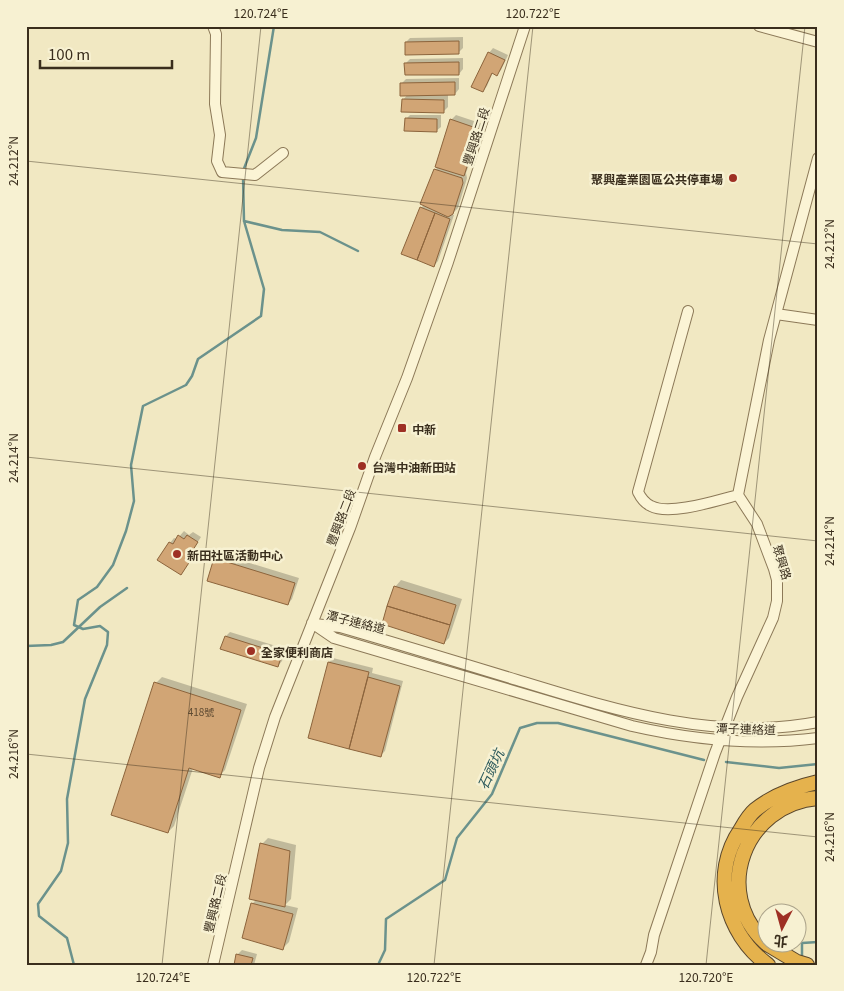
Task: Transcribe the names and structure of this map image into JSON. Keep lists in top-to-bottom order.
{
  "streets": {
    "street": ["豐興路二段", "聚興路", "潭子連絡道"]
  },
  "crossings": [
    ["豐興路二段", "潭子連絡道"],
    ["聚興路", "潭子連絡道"]
  ],
  "water": ["石頭坑"],
  "places": {
    "other": [
      "聚興產業園區公共停車場",
      "台灣中油新田站",
      "新田社區活動中心",
      "全家便利商店"
    ],
    "transit": ["中新"]
  },
  "house_numbers": ["418號"],
  "scale_bar": "100 m",
  "north": "bottom",
  "coordinates": [
    "120.724°E",
    "120.722°E",
    "24.212°N",
    "24.214°N",
    "24.216°N",
    "120.720°E"
  ]
}
